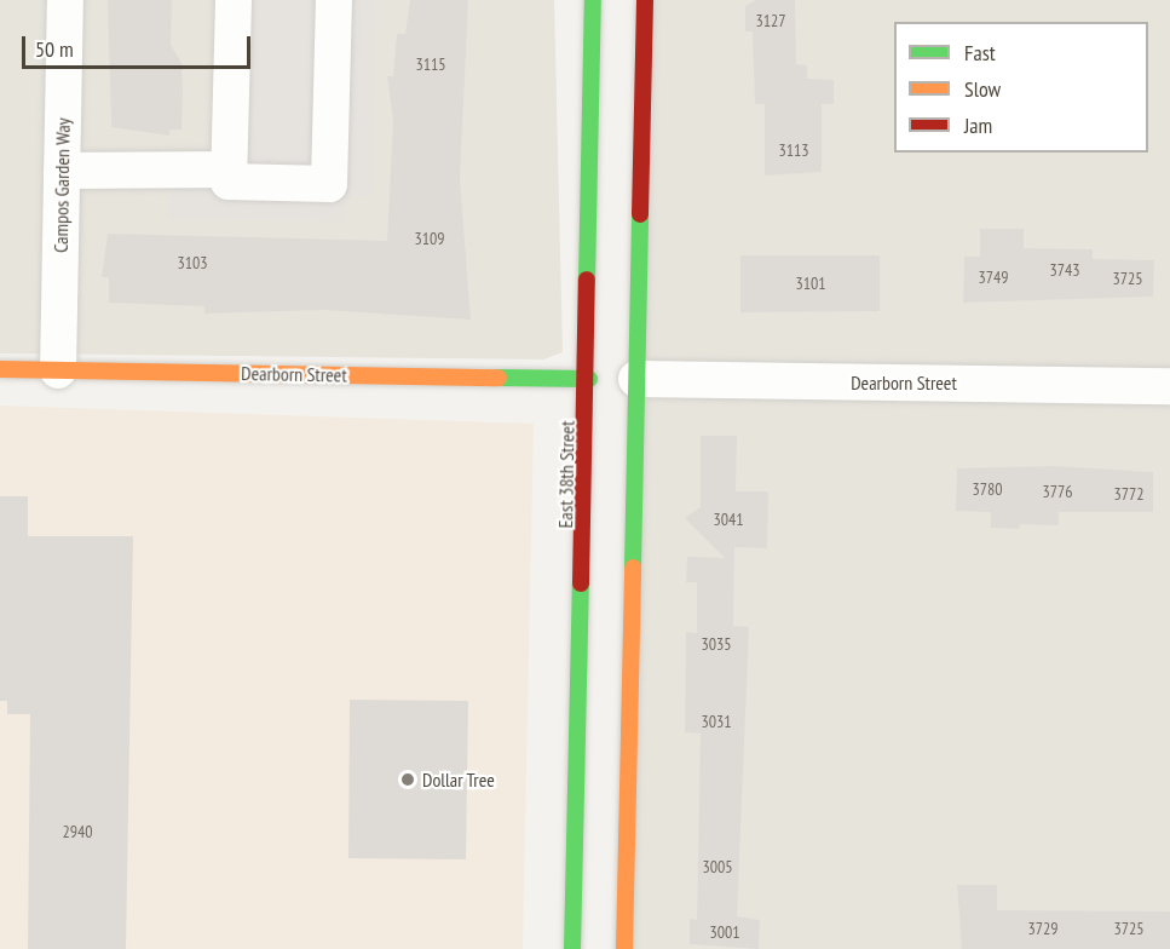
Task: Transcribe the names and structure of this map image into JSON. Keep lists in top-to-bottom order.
{
  "streets": {
    "main road": ["Dearborn Street", "East 38th Street"],
    "street": ["Campos Garden Way"]
  },
  "crossings": [
    ["Campos Garden Way", "Dearborn Street"],
    ["Dearborn Street", "East 38th Street"]
  ],
  "places": ["Dollar Tree"],
  "house_numbers": [
    "3127",
    "3115",
    "3113",
    "3109",
    "3103",
    "3743",
    "3749",
    "3725",
    "3101",
    "3780",
    "3776",
    "3772",
    "3041",
    "3035",
    "3031",
    "2940",
    "3005",
    "3729",
    "3725",
    "3001"
  ],
  "legend": ["Fast", "Slow", "Jam"],
  "scale_bar": "50 m"
}
